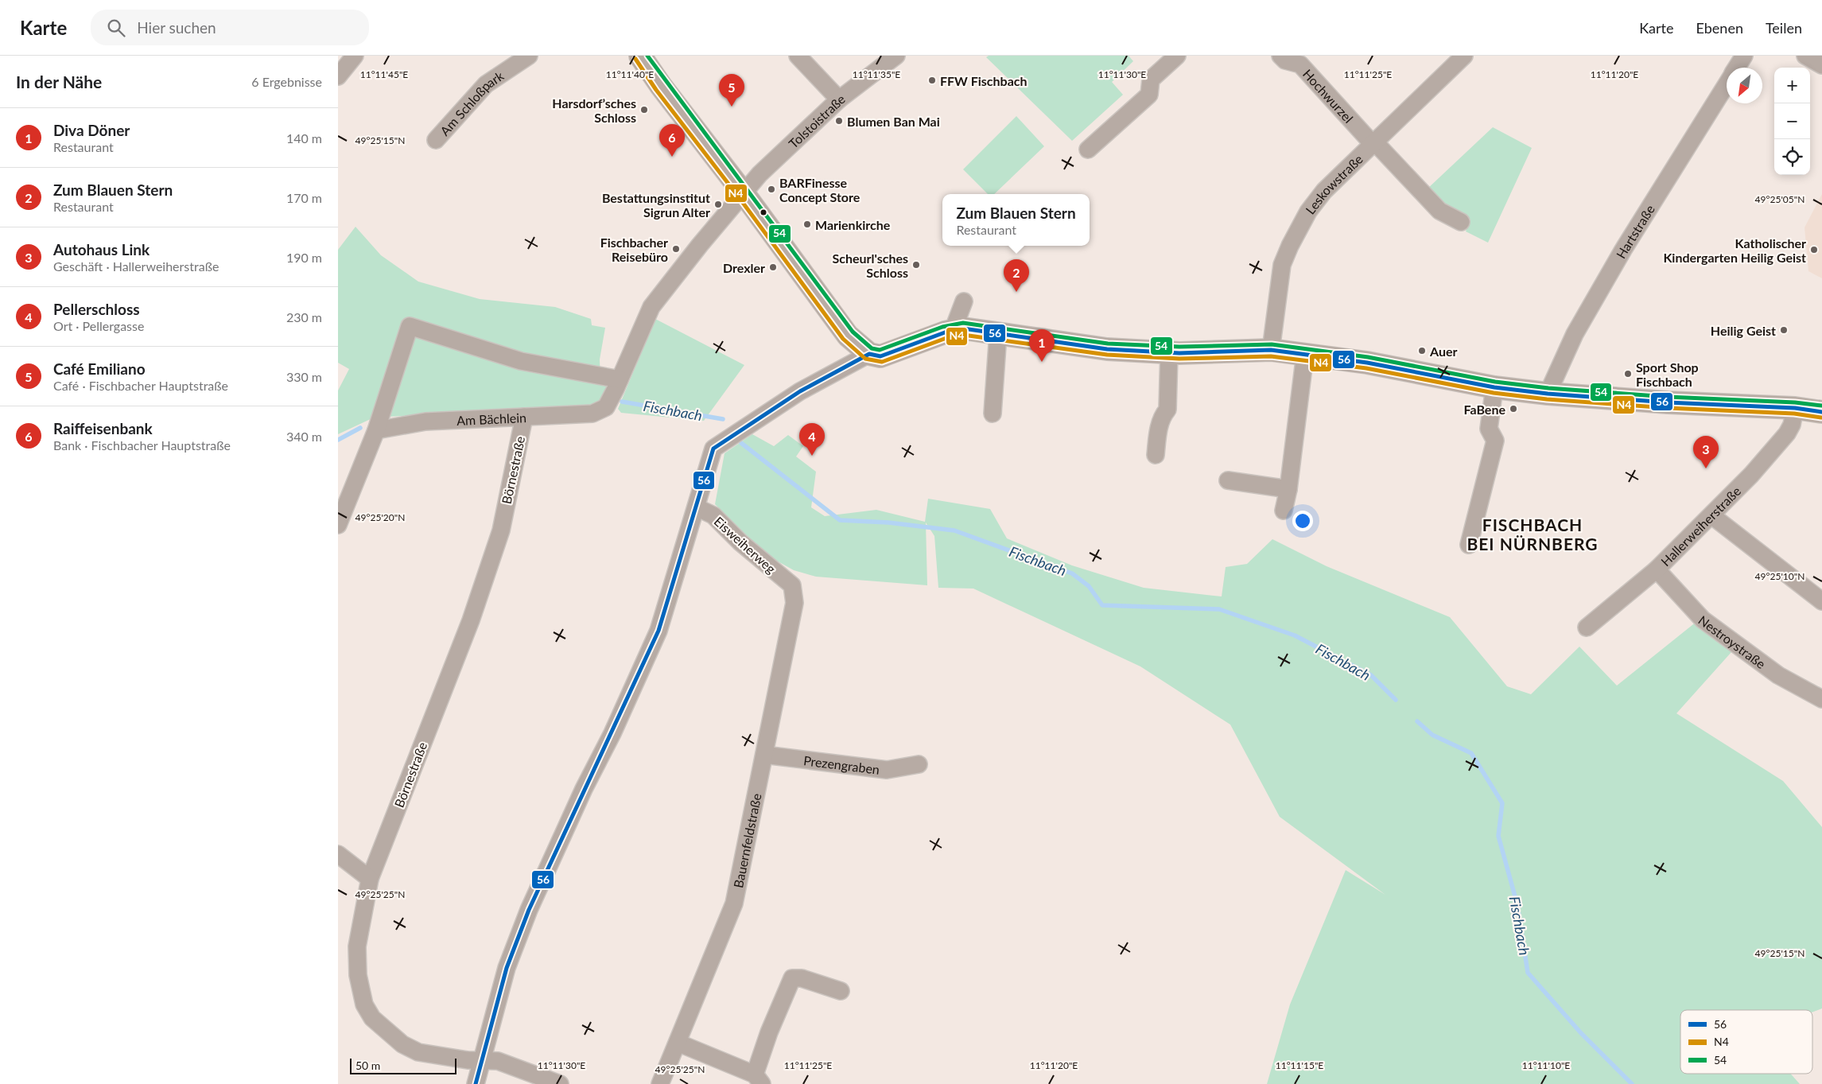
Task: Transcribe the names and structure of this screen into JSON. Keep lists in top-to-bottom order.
{
  "streets": {
    "street": [
      "Hochwurzel",
      "Am Schloßpark",
      "Tolstoistraße",
      "Leskowstraße",
      "Hartstraße",
      "Am Bächlein",
      "Börnestraße",
      "Hallerweiherstraße",
      "Eisweiherweg",
      "Nestroystraße",
      "Prezengraben",
      "Bauernfeldstraße"
    ]
  },
  "crossings": [
    ["Hochwurzel", "Leskowstraße"],
    ["Tolstoistraße", "Am Bächlein"],
    ["Am Bächlein", "Börnestraße"],
    ["Hallerweiherstraße", "Nestroystraße"],
    ["Eisweiherweg", "Bauernfeldstraße"],
    ["Prezengraben", "Bauernfeldstraße"]
  ],
  "districts": ["FISCHBACH BEI NÜRNBERG"],
  "water": ["Fischbach"],
  "places": [
    "FFW Fischbach",
    "Harsdorf’sches Schloss",
    "Blumen Ban Mai",
    "BARFinesse Concept Store",
    "Bestattungsinstitut Sigrun Alter",
    "Marienkirche",
    "Fischbacher Reisebüro",
    "Katholischer Kindergarten Heilig Geist",
    "Scheurl'sches Schloss",
    "Drexler",
    "Heilig Geist",
    "Auer",
    "Sport Shop Fischbach",
    "FaBene"
  ],
  "lines": ["transit line 54", "transit line N4", "transit line 56"],
  "legend": ["56", "N4", "54"],
  "scale_bar": "50 m",
  "north": "bottom left",
  "page": {
    "header": "Karte",
    "search": "Hier suchen",
    "nav": ["Karte", "Ebenen", "Teilen"],
    "heading": ["In der Nähe", "6 Ergebnisse"],
    "map_buttons": ["+", "−"],
    "pins": [
      "5",
      "6",
      "2",
      "1",
      "4",
      "3"
    ],
    "list": [
      {
        "mark": "1",
        "name": "Diva Döner",
        "note": "Restaurant",
        "value": "140 m"
      },
      {
        "mark": "2",
        "name": "Zum Blauen Stern",
        "note": "Restaurant",
        "value": "170 m"
      },
      {
        "mark": "3",
        "name": "Autohaus Link",
        "note": "Geschäft · Hallerweiherstraße",
        "value": "190 m"
      },
      {
        "mark": "4",
        "name": "Pellerschloss",
        "note": "Ort · Pellergasse",
        "value": "230 m"
      },
      {
        "mark": "5",
        "name": "Café Emiliano",
        "note": "Café · Fischbacher Hauptstraße",
        "value": "330 m"
      },
      {
        "mark": "6",
        "name": "Raiffeisenbank",
        "note": "Bank · Fischbacher Hauptstraße",
        "value": "340 m"
      }
    ],
    "popup": ["Zum Blauen Stern", "Restaurant"],
    "scale": "50 m"
  },
  "coordinates": [
    "11°11'45\"E",
    "11°11'40\"E",
    "11°11'35\"E",
    "11°11'30\"E",
    "11°11'25\"E",
    "11°11'20\"E",
    "49°25'15\"N",
    "49°25'05\"N",
    "49°25'20\"N",
    "49°25'10\"N",
    "49°25'25\"N",
    "11°11'15\"E",
    "11°11'10\"E"
  ]
}
